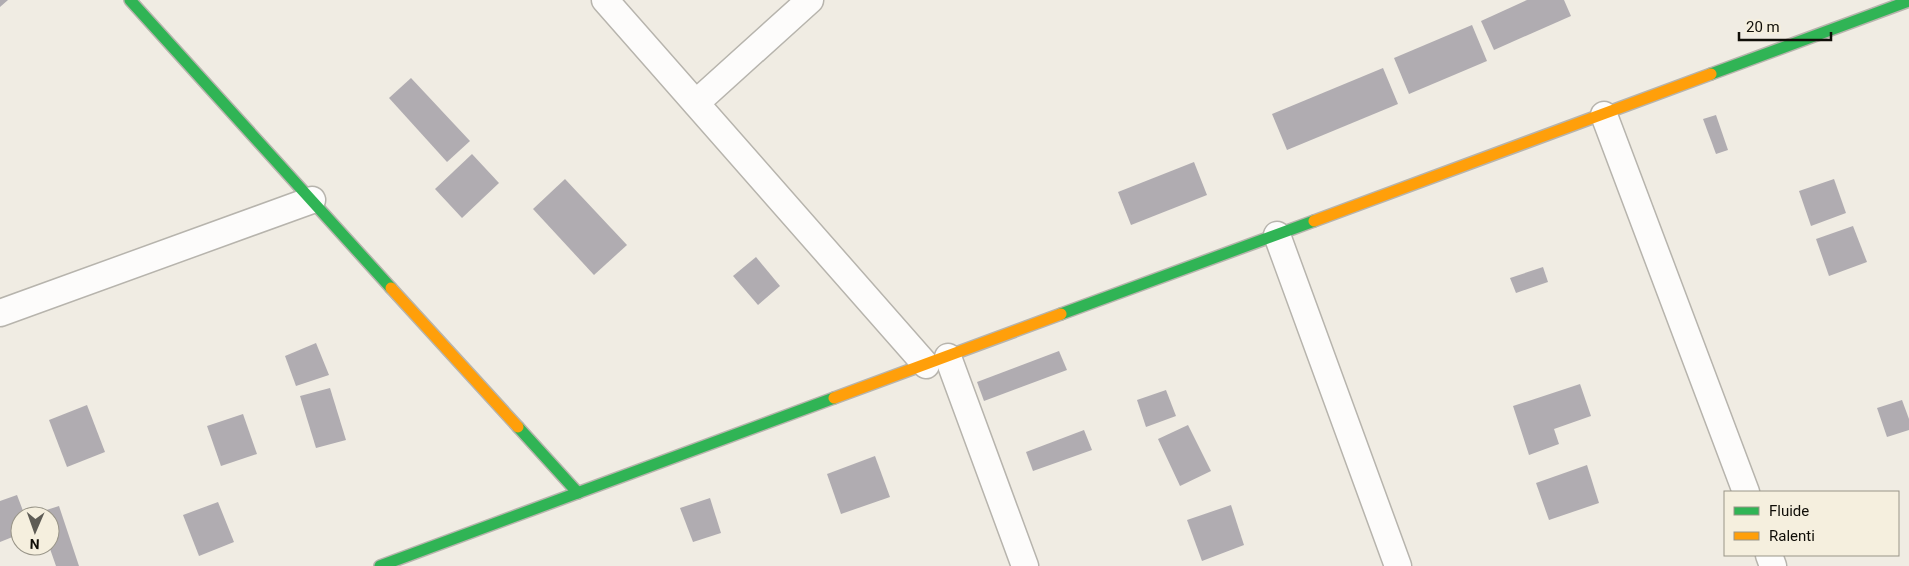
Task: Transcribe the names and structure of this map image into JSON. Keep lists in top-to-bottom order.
{
  "legend": ["Fluide", "Ralenti"],
  "scale_bar": "20 m",
  "north": "bottom"
}
